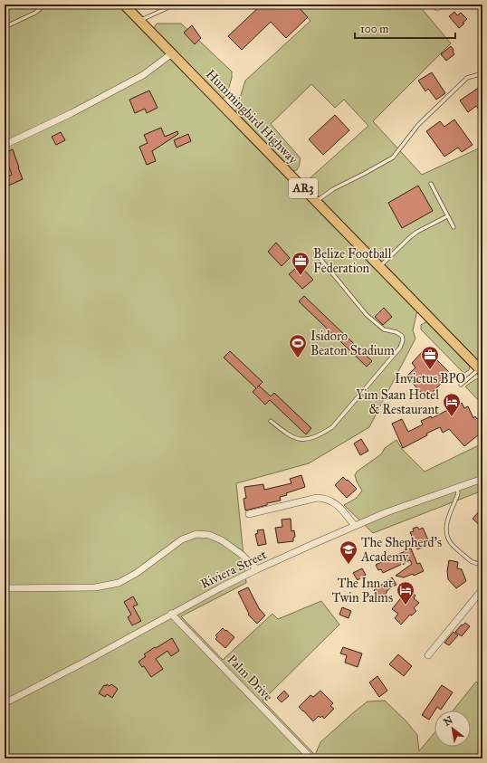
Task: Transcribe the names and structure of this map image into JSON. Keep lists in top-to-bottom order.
{
  "streets": {
    "main road": ["Hummingbird Highway", "AR3"],
    "street": ["Riviera Street", "Palm Drive"]
  },
  "crossings": [
    ["Riviera Street", "Palm Drive"]
  ],
  "places": {
    "office": ["Belize Football Federation", "Invictus BPO"],
    "sports": ["Isidoro Beaton Stadium"],
    "hotel": ["Yim Saan Hotel & Restaurant", "The Inn at Twin Palms"],
    "school or university": ["The Shepherd’s Academy"]
  },
  "scale_bar": "100 m",
  "north": "top left"
}
